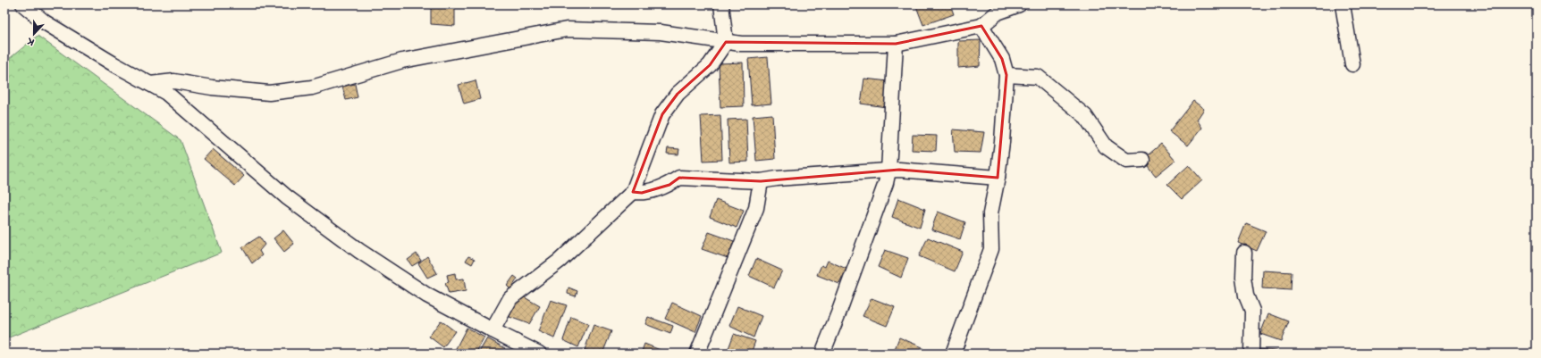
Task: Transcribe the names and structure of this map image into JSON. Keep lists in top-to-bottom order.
{
  "north": "bottom"
}
